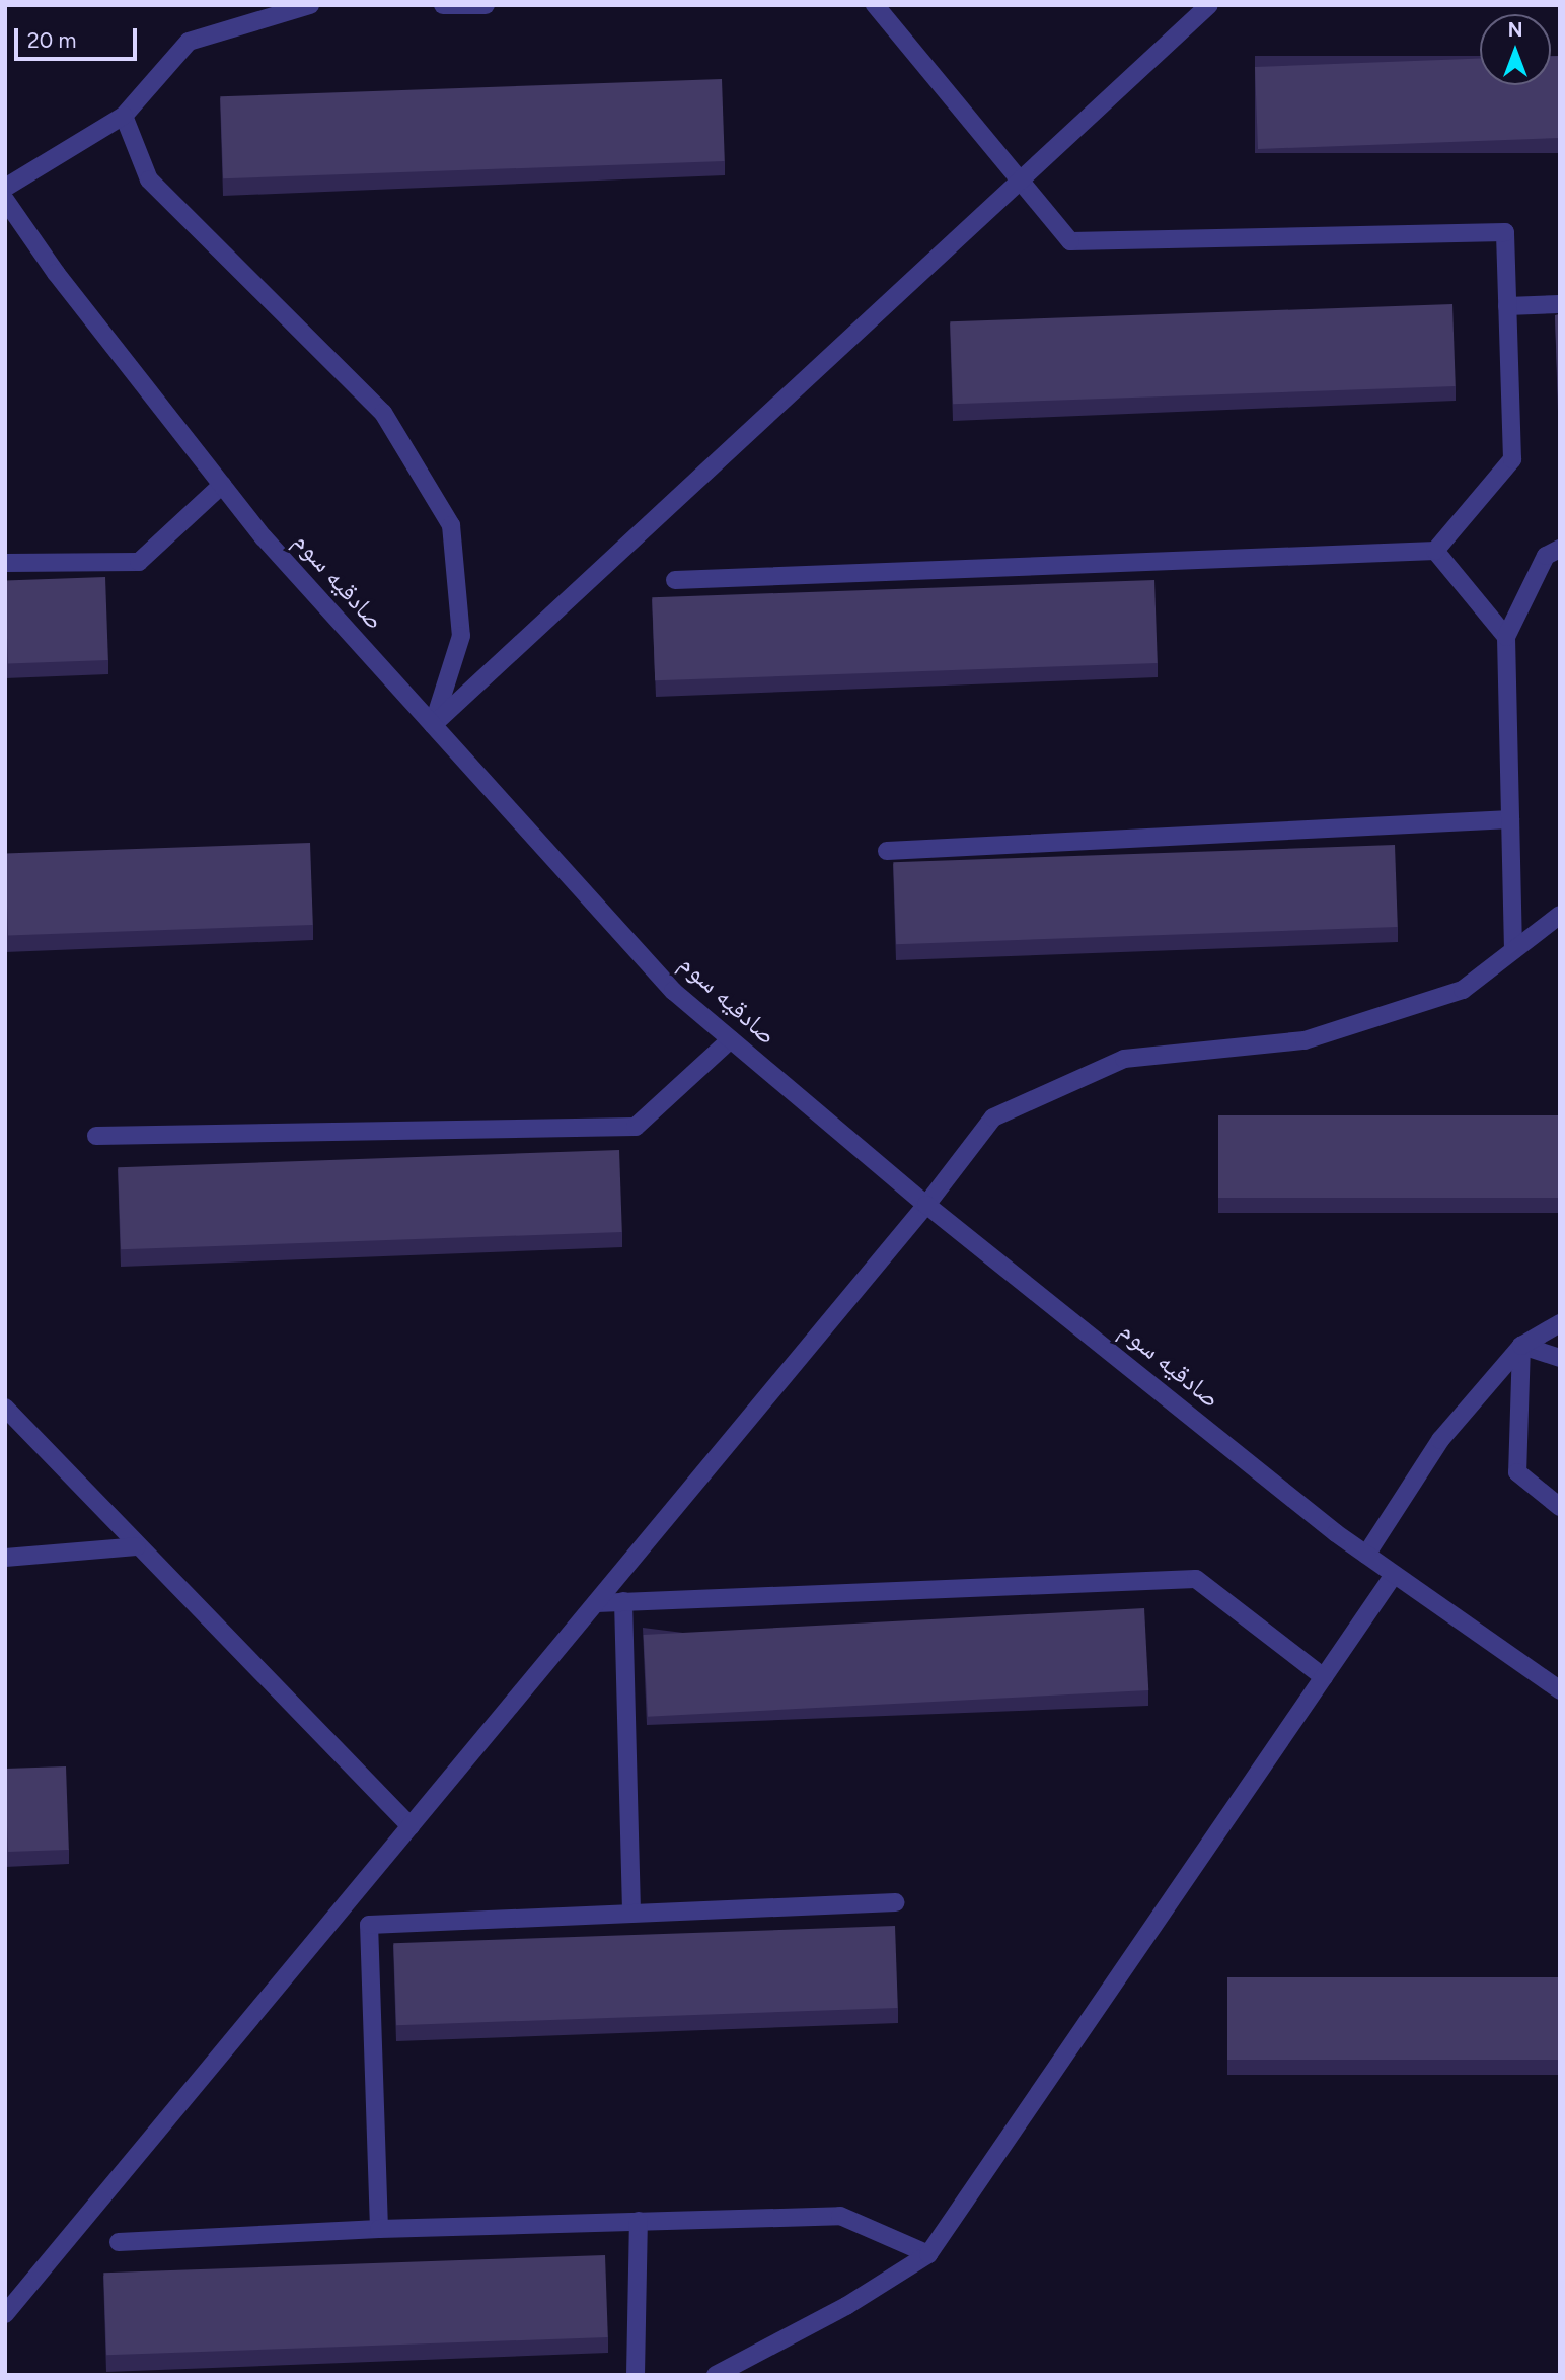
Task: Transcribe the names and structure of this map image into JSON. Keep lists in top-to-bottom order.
{
  "streets": {
    "street": ["صادقیه سوم"]
  },
  "scale_bar": "20 m",
  "north": "top"
}
